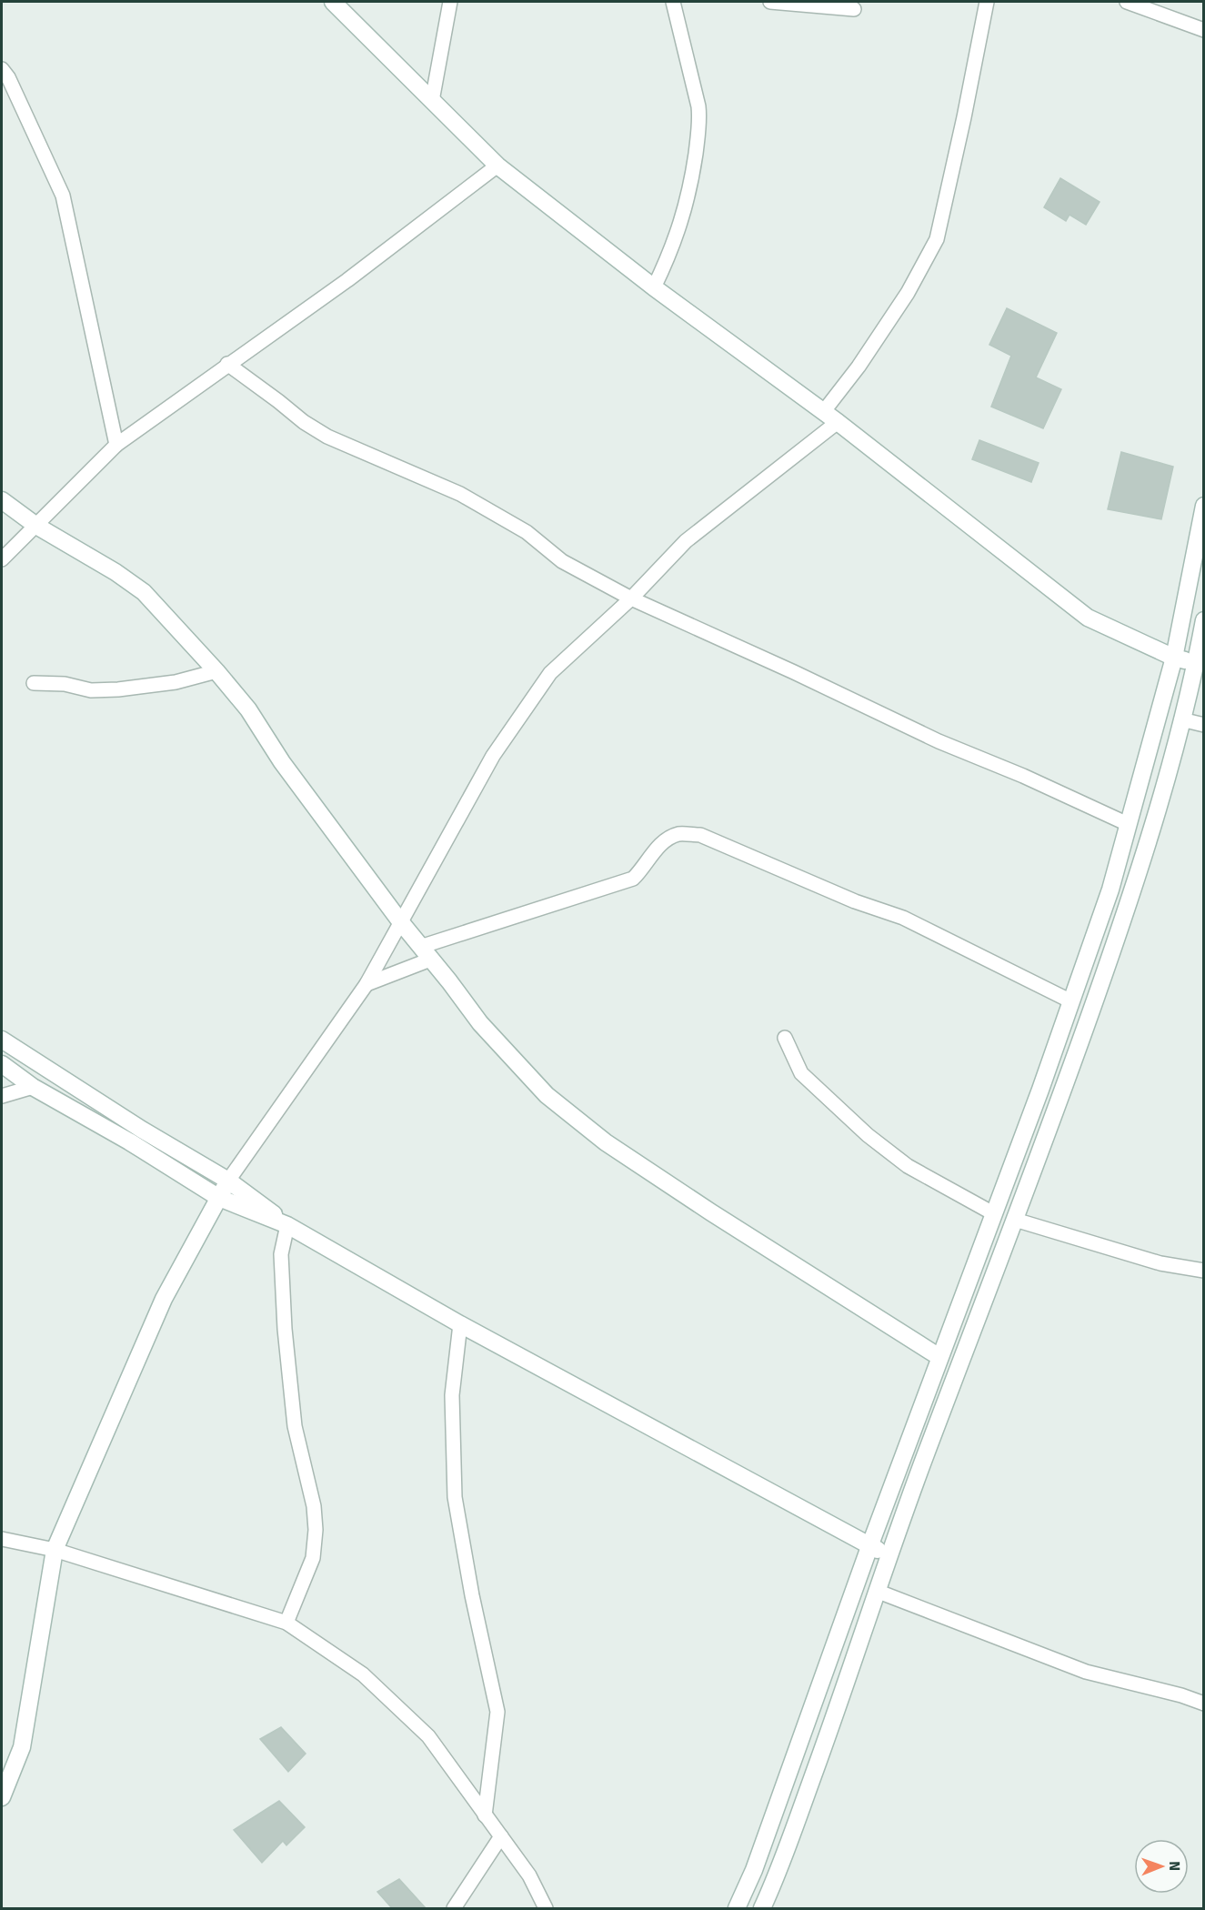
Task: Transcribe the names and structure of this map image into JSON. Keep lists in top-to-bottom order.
{
  "north": "right"
}
